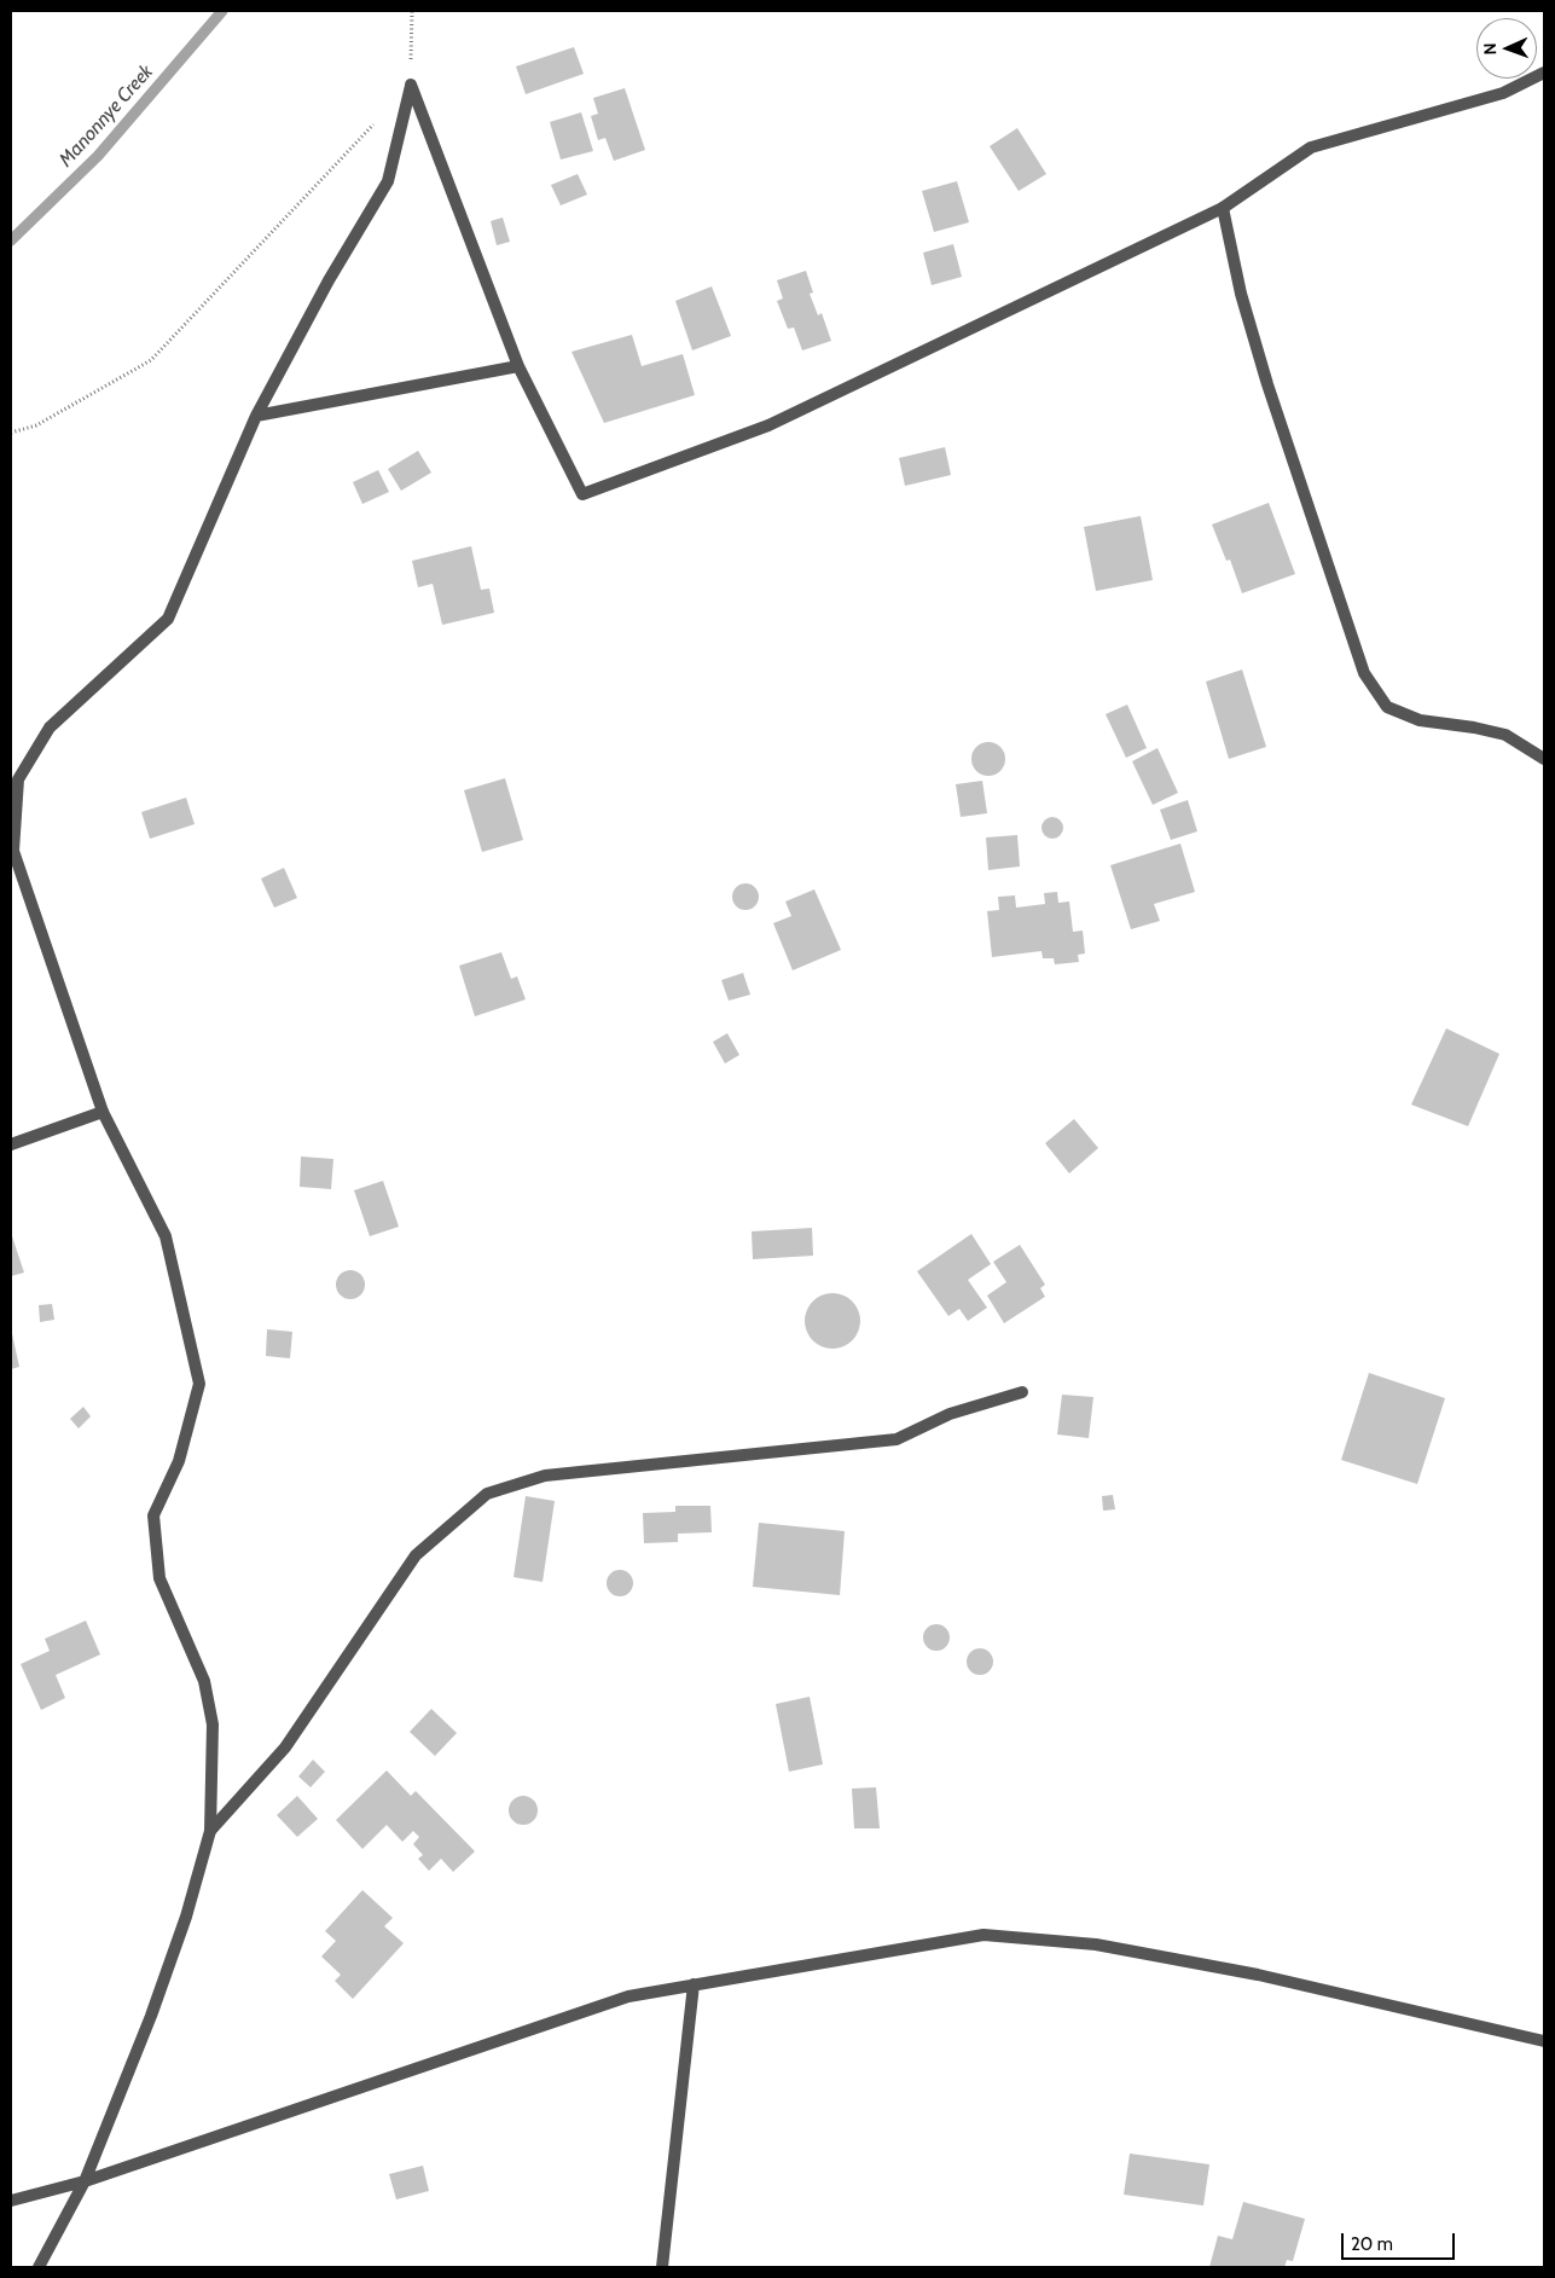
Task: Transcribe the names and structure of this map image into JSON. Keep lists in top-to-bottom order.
{
  "water": ["Manonnye Creek"],
  "scale_bar": "20 m",
  "north": "left"
}
